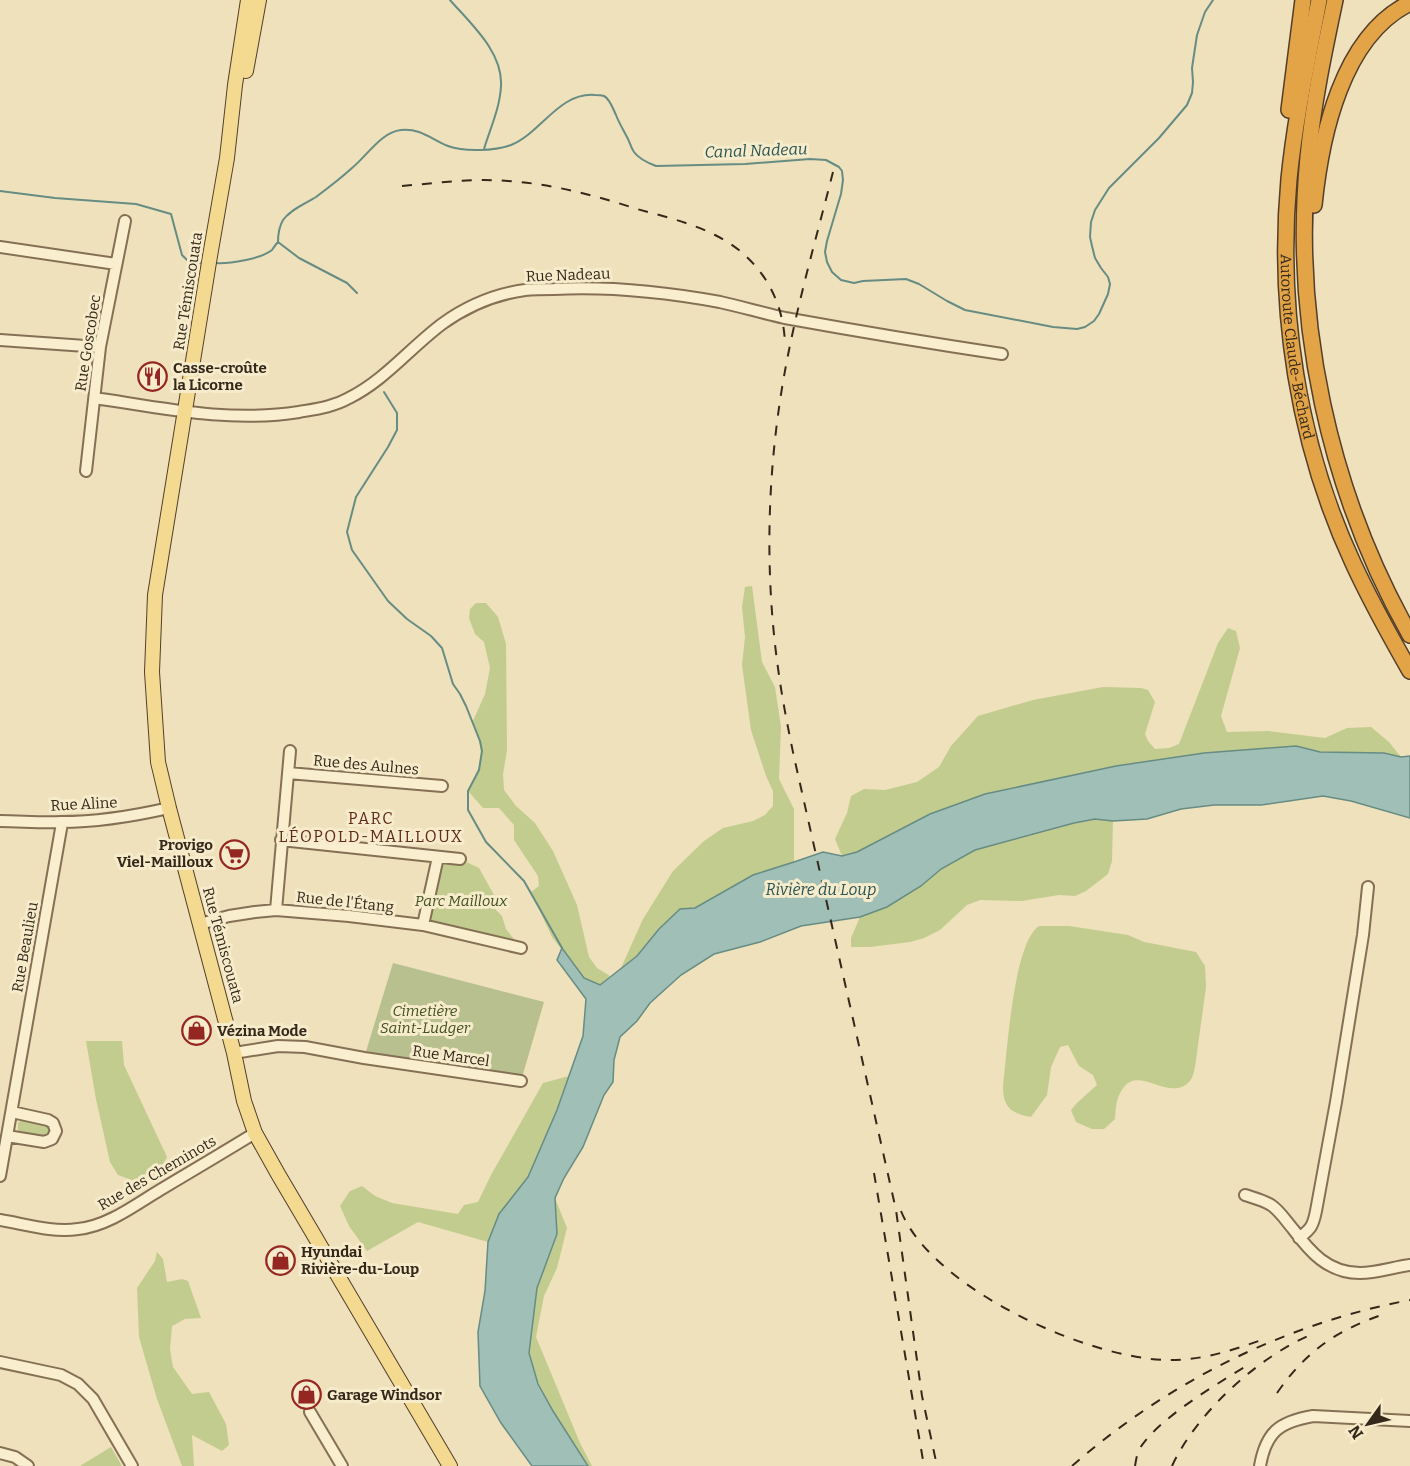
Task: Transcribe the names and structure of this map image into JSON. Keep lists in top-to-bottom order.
{
  "streets": {
    "highway": ["Autoroute Claude-Béchard"],
    "main road": ["Rue Témiscouata"],
    "street": [
      "Rue Nadeau",
      "Rue Goscobec",
      "Rue des Aulnes",
      "Rue Aline",
      "Rue de l'Étang",
      "Rue Beaulieu",
      "Rue Marcel",
      "Rue des Cheminots"
    ]
  },
  "crossings": [
    ["Rue Nadeau", "Rue Témiscouata"],
    ["Rue Nadeau", "Rue Goscobec"],
    ["Rue Témiscouata", "Rue Aline"],
    ["Rue Témiscouata", "Rue de l'Étang"],
    ["Rue Témiscouata", "Rue Marcel"],
    ["Rue Témiscouata", "Rue des Cheminots"],
    ["Rue Aline", "Rue Beaulieu"]
  ],
  "districts": ["PARC LÉOPOLD-MAILLOUX"],
  "water": ["Canal Nadeau", "Rivière du Loup"],
  "parks": ["Parc Mailloux", "Cimetière Saint-Ludger"],
  "places": {
    "restaurant": ["Casse-croûte la Licorne"],
    "supermarket": ["Provigo Viel-Mailloux"],
    "shop": ["Vézina Mode", "Hyundai Rivière-du-Loup", "Garage Windsor"]
  },
  "north": "bottom left"
}
